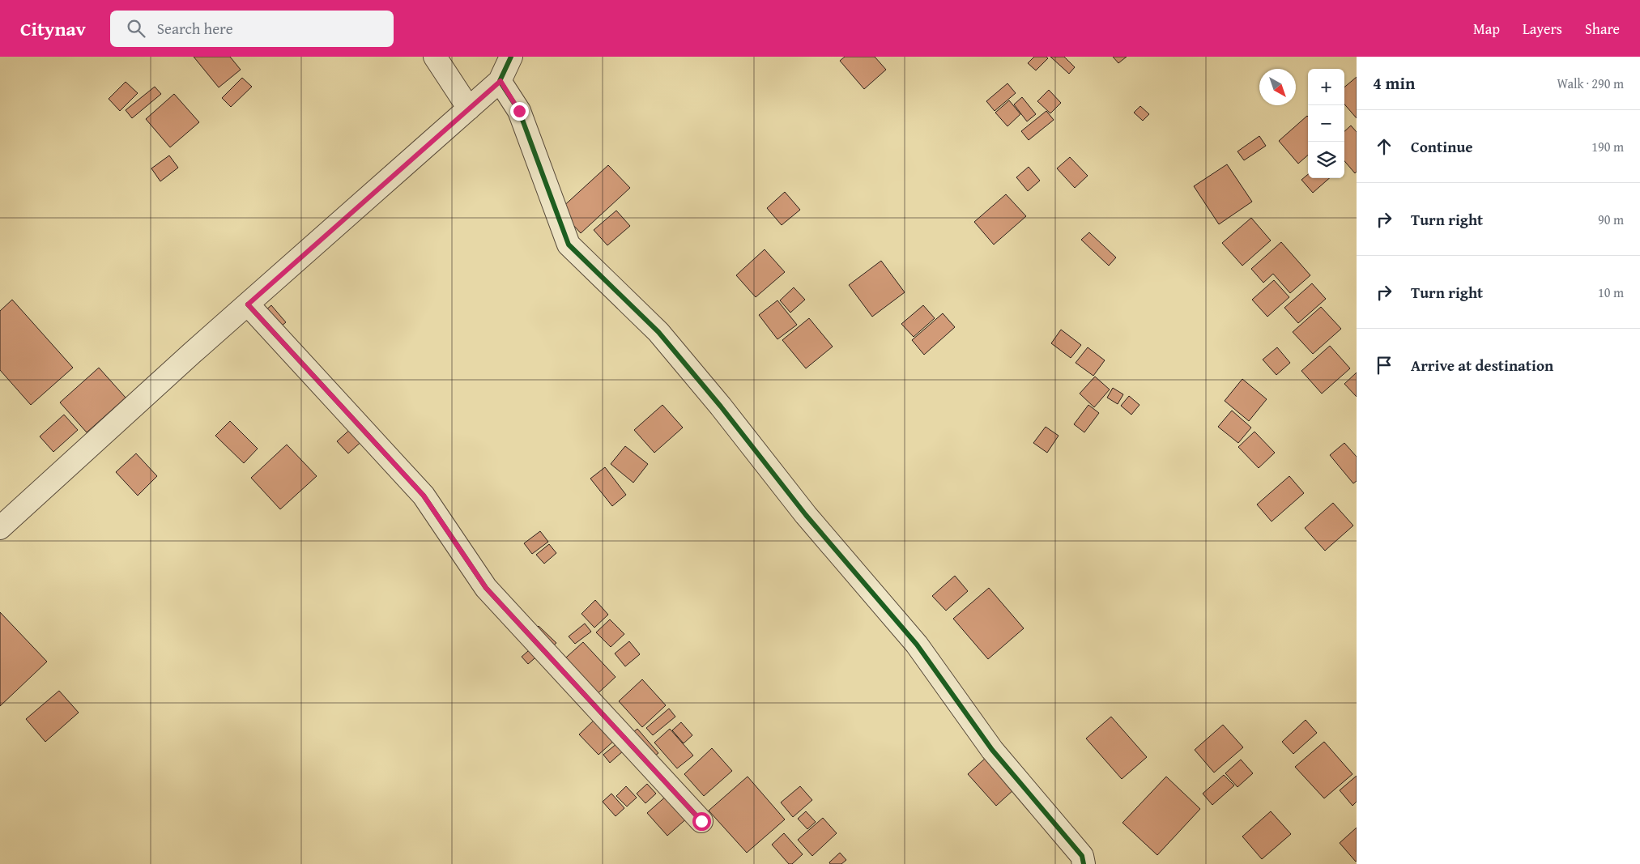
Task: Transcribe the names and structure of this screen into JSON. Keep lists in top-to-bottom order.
{
  "north": "bottom right",
  "page": {
    "header": "Citynav",
    "search": "Search here",
    "nav": ["Map", "Layers", "Share"],
    "heading": ["4 min", "Walk · 290 m"],
    "map_buttons": ["+", "−"],
    "list": [
      ["Continue", "190 m"],
      ["Turn right", "90 m"],
      ["Turn right", "10 m"],
      "Arrive at destination"
    ]
  }
}
